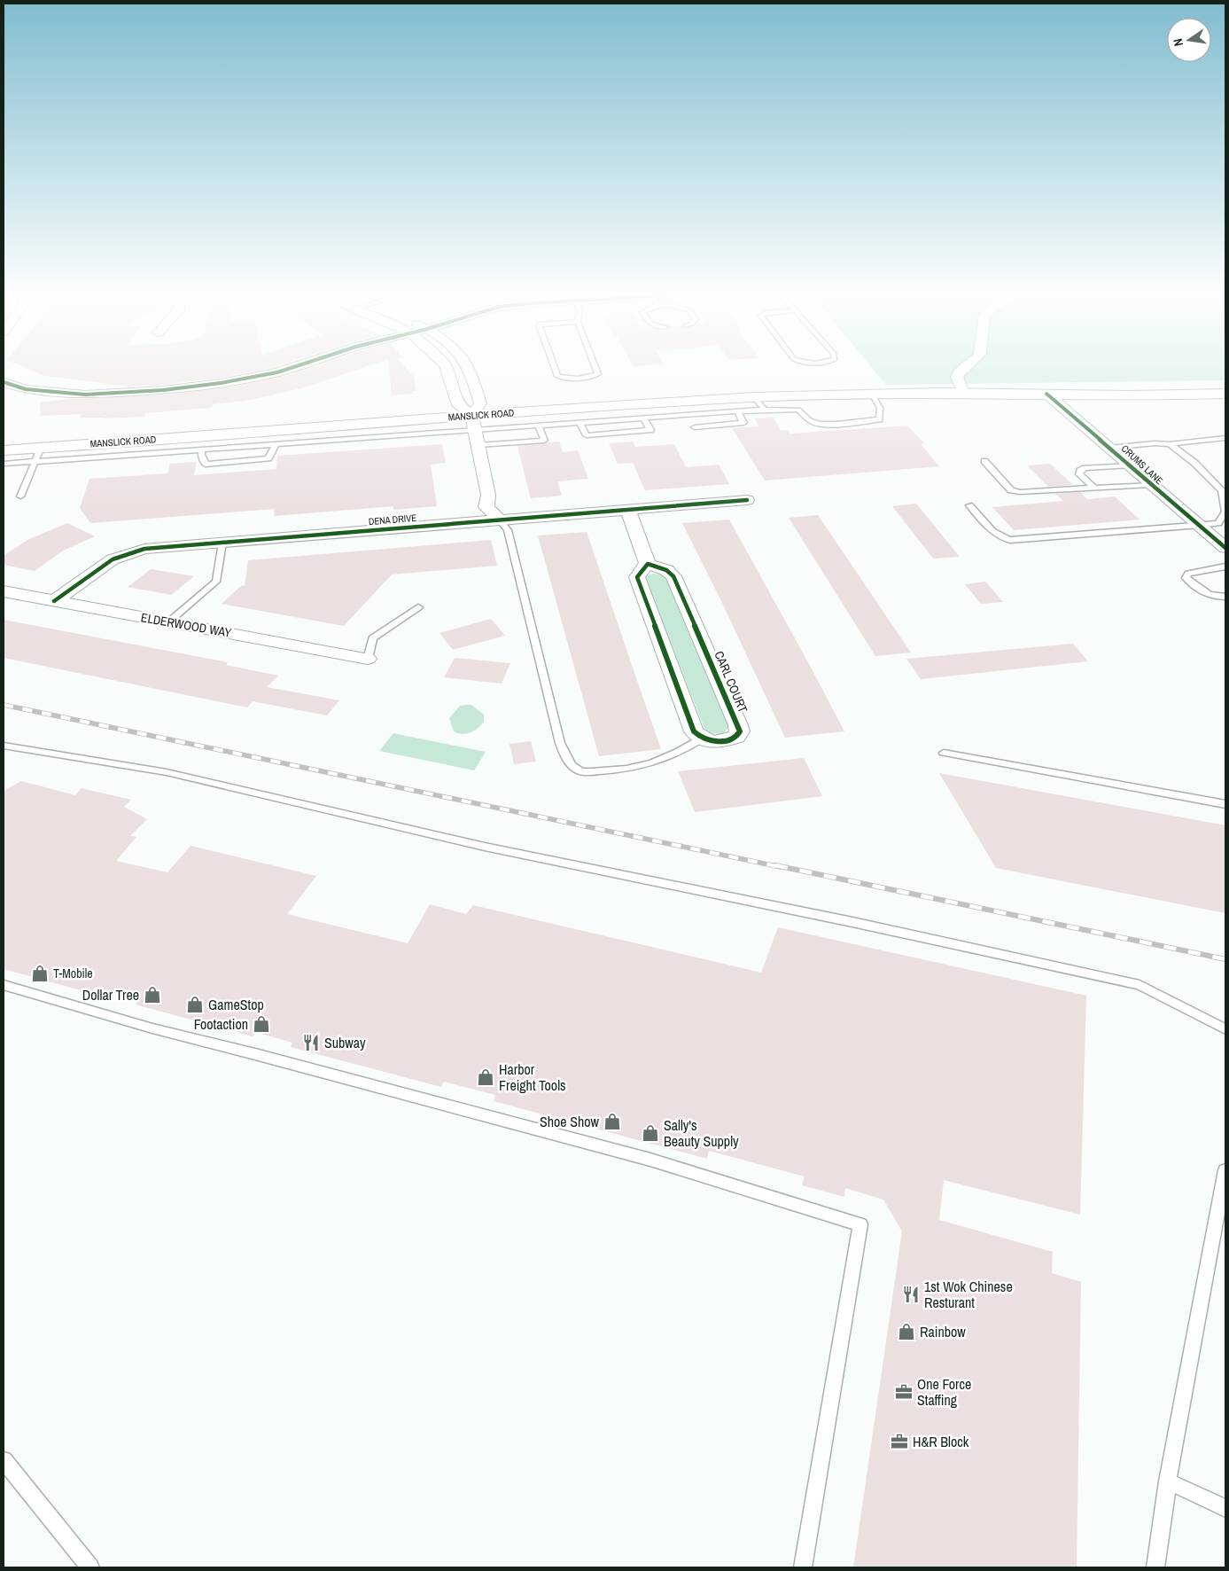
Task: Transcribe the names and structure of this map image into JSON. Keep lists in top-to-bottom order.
{
  "streets": {
    "main road": ["MANSLICK ROAD"],
    "street": [
      "CRUMS LANE",
      "DENA DRIVE",
      "ELDERWOOD WAY",
      "CARL COURT"
    ]
  },
  "crossings": [
    ["MANSLICK ROAD", "CRUMS LANE"],
    ["DENA DRIVE", "ELDERWOOD WAY"]
  ],
  "places": {
    "shop": [
      "T-Mobile",
      "Dollar Tree",
      "GameStop",
      "Footaction",
      "Harbor Freight Tools",
      "Shoe Show",
      "Sally's Beauty Supply",
      "Rainbow"
    ],
    "restaurant": ["Subway", "1st Wok Chinese Resturant"],
    "office": ["One Force Staffing", "H&R Block"]
  },
  "north": "left"
}
